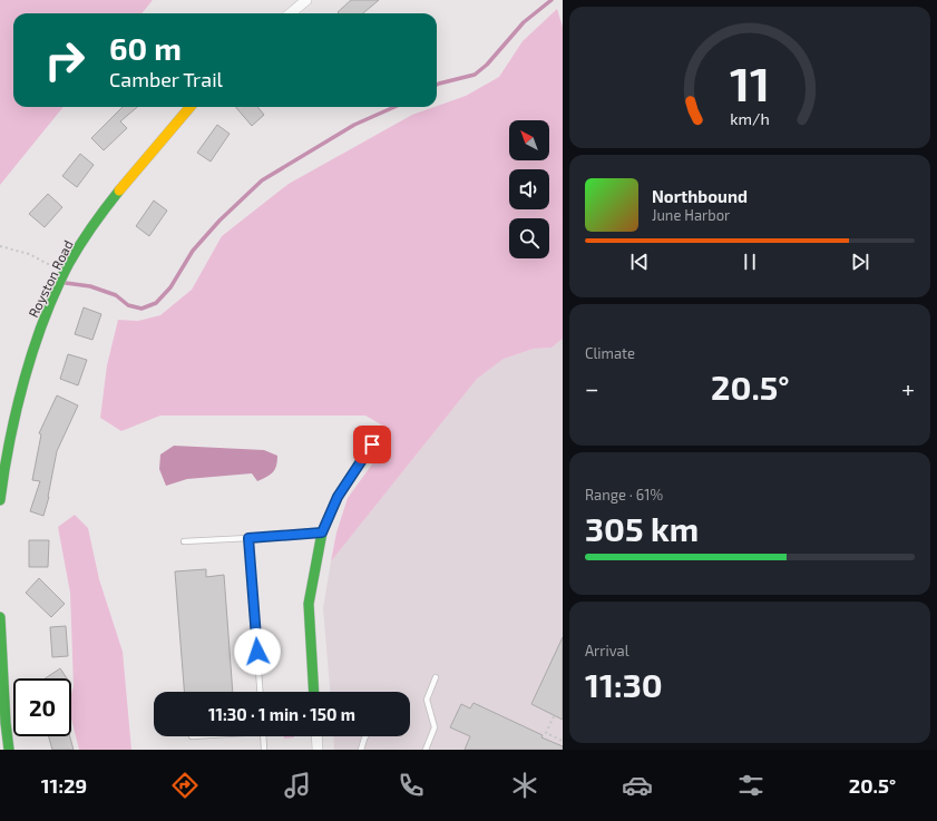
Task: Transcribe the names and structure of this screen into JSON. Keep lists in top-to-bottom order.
{
  "streets": {
    "street": ["Royston Road"]
  },
  "north": "top left",
  "page": {
    "turn": ["60 m", "Camber Trail"],
    "song": ["Northbound", "June Harbor"],
    "tile": [
      "Climate",
      ["Range · 61%", "305 km"],
      ["Arrival", "11:30"]
    ],
    "heat": ["−", "20.5°", "+"],
    "limit": "20",
    "trip": "11:30 · 1 min · 150 m",
    "tabs": ["11:29", "20.5°"],
    "gauge": ["11", "km/h"]
  }
}
